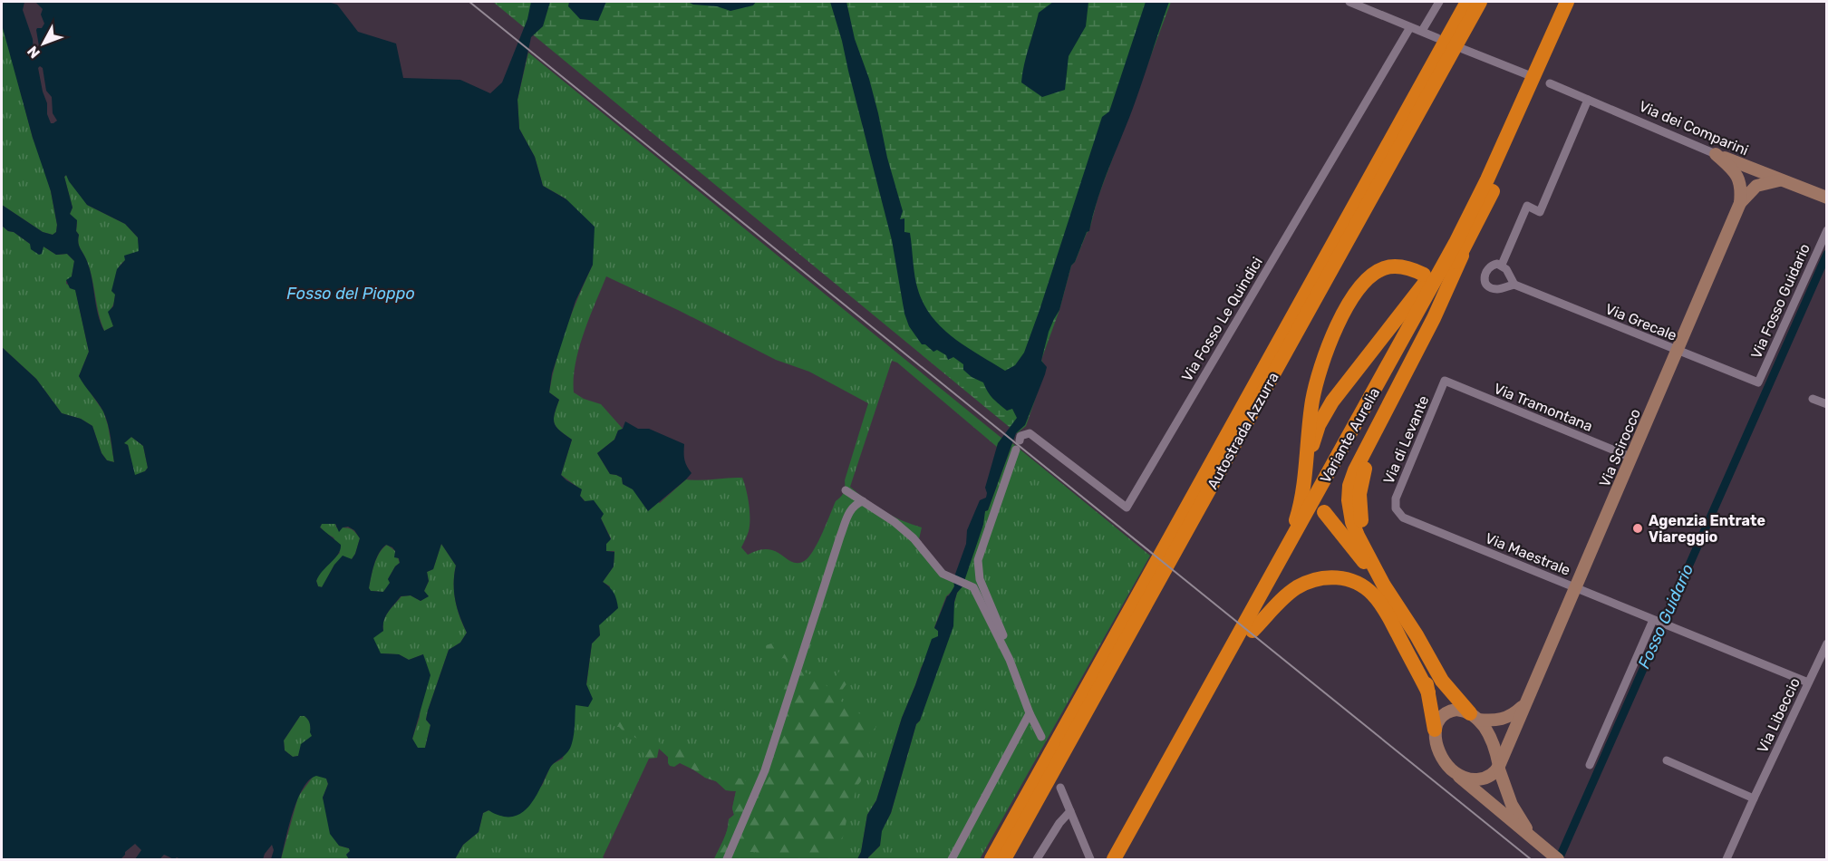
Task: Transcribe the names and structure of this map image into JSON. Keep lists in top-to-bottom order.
{
  "streets": {
    "highway": ["Autostrada Azzurra", "Variante Aurelia"],
    "street": [
      "Via dei Comparini",
      "Via Fosso Guidario",
      "Via Fosso Le Quindici",
      "Via Grecale",
      "Via Tramontana",
      "Via di Levante",
      "Via Scirocco",
      "Via Maestrale",
      "Via Libeccio"
    ]
  },
  "crossings": [
    ["Via dei Comparini", "Via Scirocco"],
    ["Via Fosso Guidario", "Via Grecale"],
    ["Via Grecale", "Via Scirocco"],
    ["Via Tramontana", "Via di Levante"],
    ["Via Tramontana", "Via Scirocco"],
    ["Via di Levante", "Via Maestrale"],
    ["Via Scirocco", "Via Maestrale"],
    ["Via Maestrale", "Via Libeccio"]
  ],
  "water": ["Fosso del Pioppo", "Fosso Guidario"],
  "places": ["Agenzia Entrate Viareggio"],
  "north": "bottom left"
}
